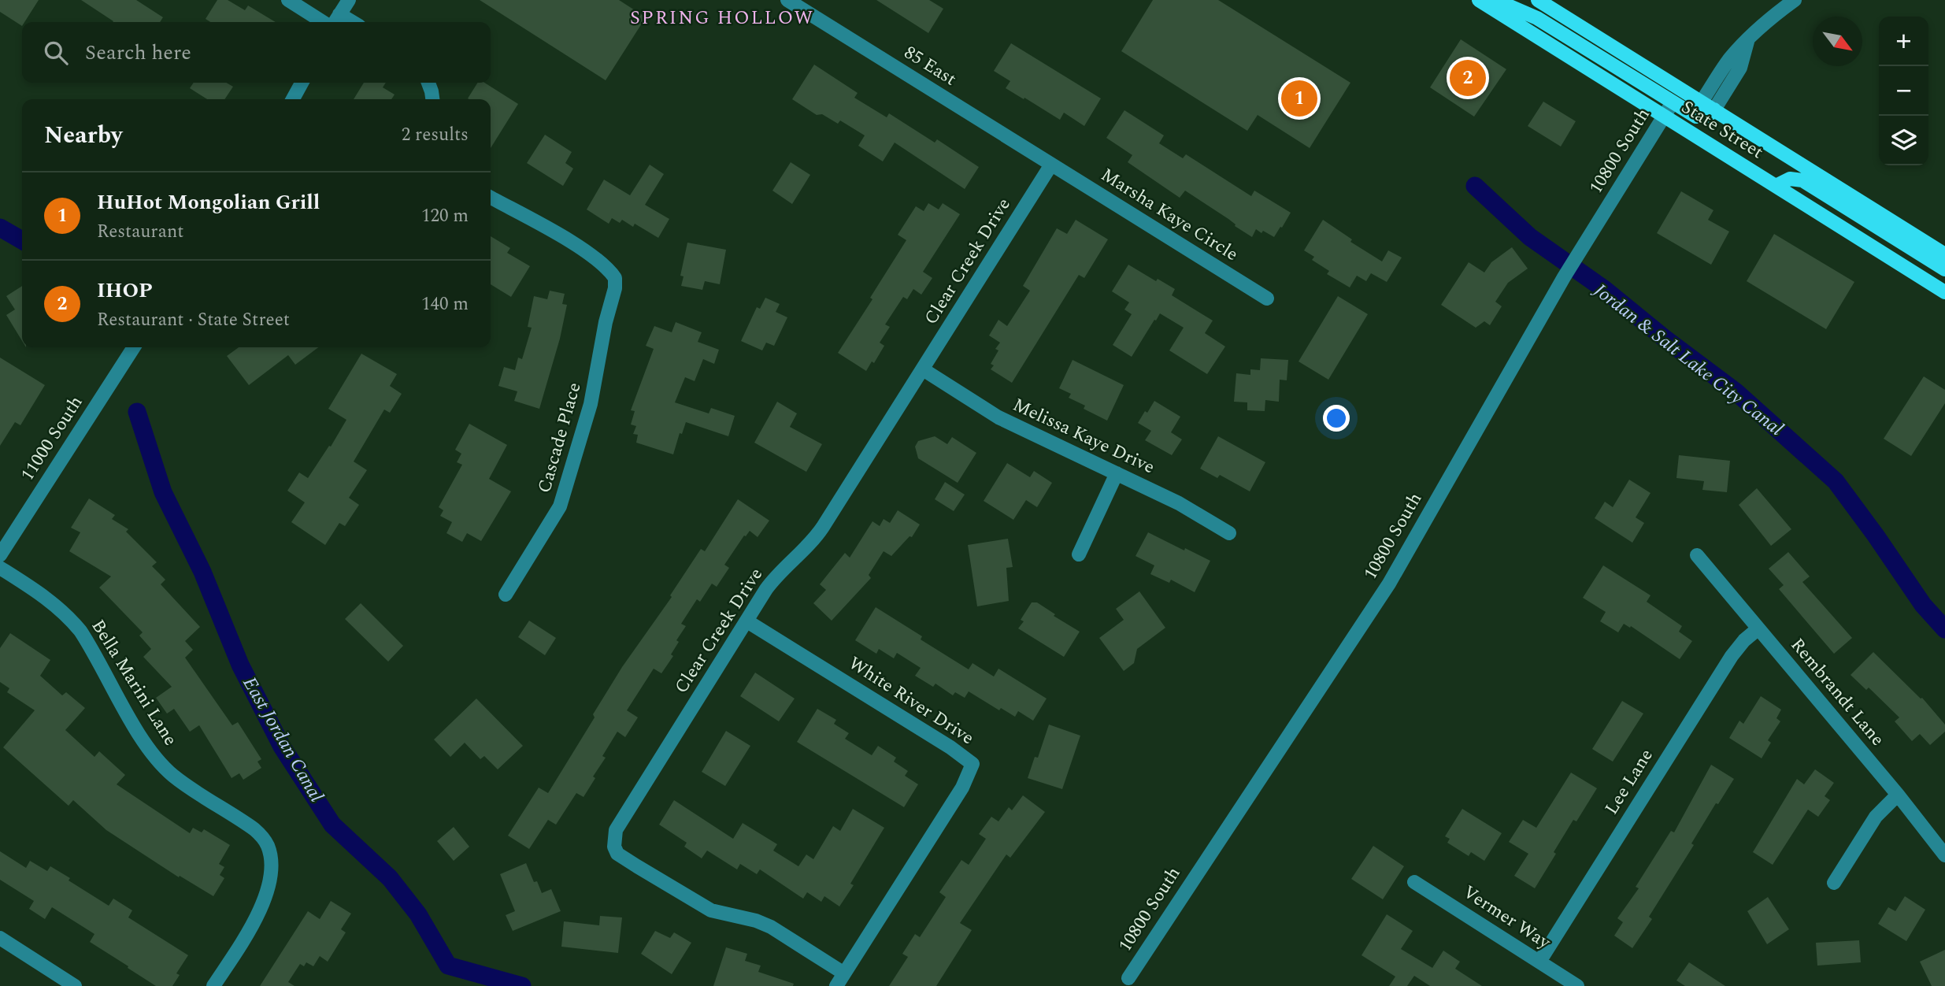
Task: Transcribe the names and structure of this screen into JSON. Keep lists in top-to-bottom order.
{
  "streets": {
    "main road": ["State Street"],
    "street": [
      "85 East",
      "10800 South",
      "Marsha Kaye Circle",
      "Clear Creek Drive",
      "Melissa Kaye Drive",
      "Cascade Place",
      "11000 South",
      "Bella Marini Lane",
      "Rembrandt Lane",
      "White River Drive",
      "Lee Lane",
      "Vermer Way"
    ]
  },
  "crossings": [
    ["85 East", "Marsha Kaye Circle"],
    ["85 East", "Clear Creek Drive"],
    ["State Street", "10800 South"],
    ["Marsha Kaye Circle", "Clear Creek Drive"],
    ["Clear Creek Drive", "Melissa Kaye Drive"],
    ["Clear Creek Drive", "White River Drive"],
    ["Rembrandt Lane", "Lee Lane"],
    ["Lee Lane", "Vermer Way"]
  ],
  "districts": ["SPRING HOLLOW"],
  "water": ["Jordan & Salt Lake City Canal", "East Jordan Canal"],
  "north": "bottom right",
  "page": {
    "map_buttons": ["+", "−"],
    "search": "Search here",
    "pins": ["2", "1"],
    "heading": ["Nearby", "2 results"],
    "list": [
      {
        "mark": "1",
        "name": "HuHot Mongolian Grill",
        "note": "Restaurant",
        "value": "120 m"
      },
      {
        "mark": "2",
        "name": "IHOP",
        "note": "Restaurant · State Street",
        "value": "140 m"
      }
    ]
  }
}
